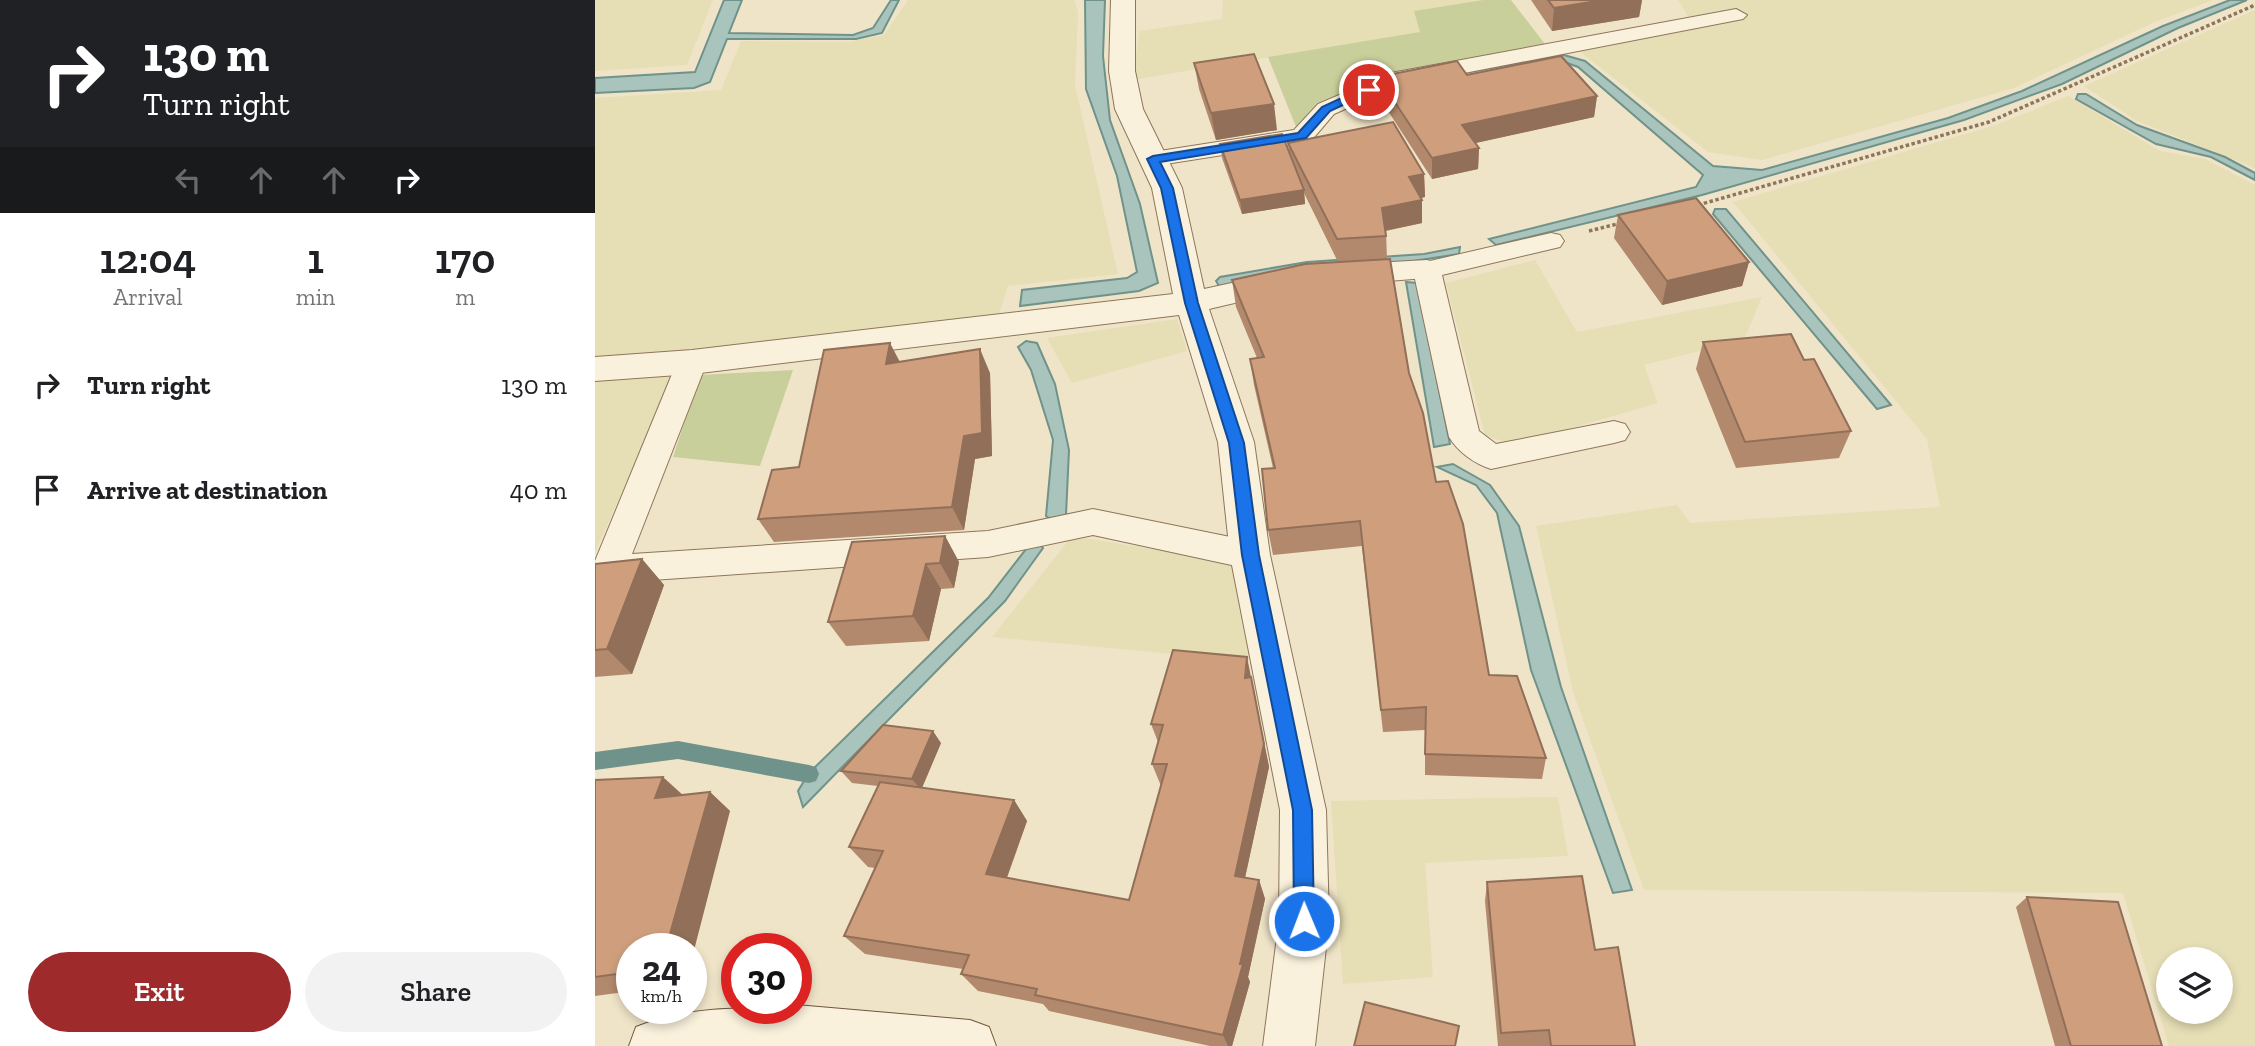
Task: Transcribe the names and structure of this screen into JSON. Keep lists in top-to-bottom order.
{
  "page": {
    "turn": ["130 m", "Turn right"],
    "eta": [
      "12:04",
      "Arrival",
      "1",
      "min",
      "170",
      "m"
    ],
    "list": [
      {
        "name": "Turn right",
        "value": "130 m"
      },
      {
        "name": "Arrive at destination",
        "value": "40 m"
      }
    ],
    "speed": "24 km/h",
    "limit": "30",
    "buttons": ["Exit", "Share"]
  }
}
